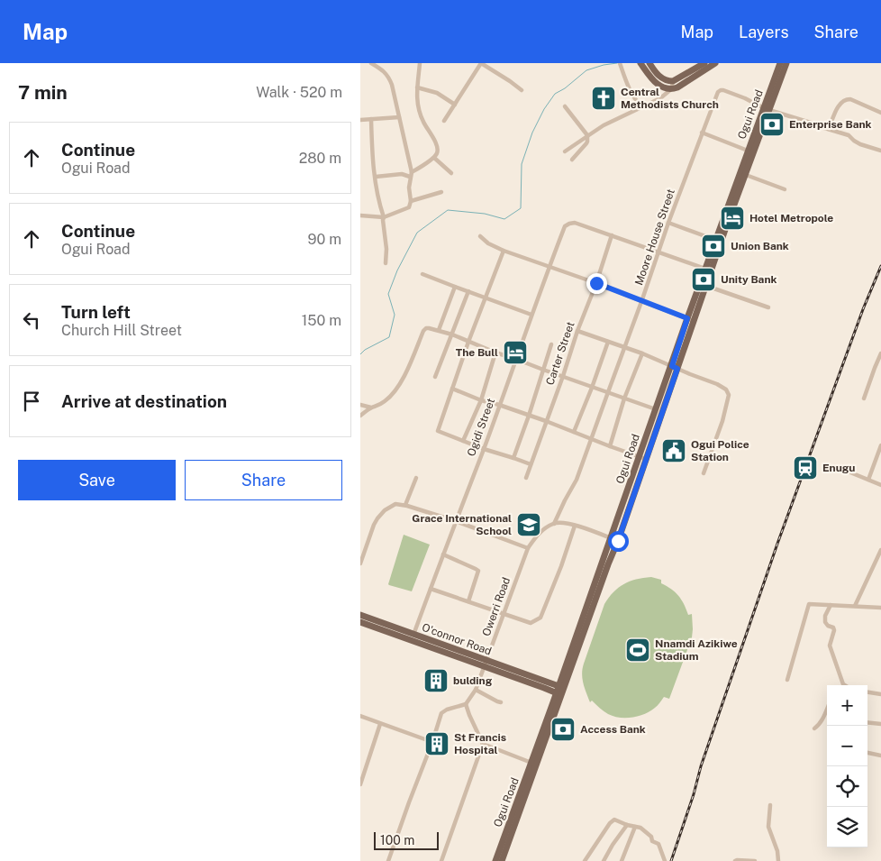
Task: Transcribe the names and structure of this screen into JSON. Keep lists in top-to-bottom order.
{
  "streets": {
    "main road": ["Ogui Road", "O'connor Road"],
    "street": [
      "Moore House Street",
      "Carter Street",
      "Ogidi Street",
      "Owerri Road"
    ]
  },
  "crossings": [
    ["Ogui Road", "Moore House Street"],
    ["Ogui Road", "O'connor Road"],
    ["Moore House Street", "Owerri Road"],
    ["Carter Street", "Ogidi Street"],
    ["Ogidi Street", "O'connor Road"],
    ["Owerri Road", "O'connor Road"]
  ],
  "places": {
    "church": ["Central Methodists Church"],
    "bank": [
      "Enterprise Bank",
      "Union Bank",
      "Unity Bank",
      "Access Bank"
    ],
    "hotel": ["Hotel Metropole", "The Bull"],
    "public building": ["Ogui Police Station"],
    "station": ["Enugu"],
    "school or university": ["Grace International School"],
    "sports": ["Nnamdi Azikiwe Stadium"],
    "building": ["bulding", "St Francis Hospital"]
  },
  "scale_bar": "100 m",
  "page": {
    "header": "Map",
    "nav": ["Map", "Layers", "Share"],
    "heading": ["7 min", "Walk · 520 m"],
    "list": [
      ["Continue", "Ogui Road", "280 m"],
      ["Continue", "Ogui Road", "90 m"],
      ["Turn left", "Church Hill Street", "150 m"],
      "Arrive at destination"
    ],
    "buttons": ["Save", "Share"],
    "map_buttons": ["+", "−"],
    "scale": "100 m"
  }
}
